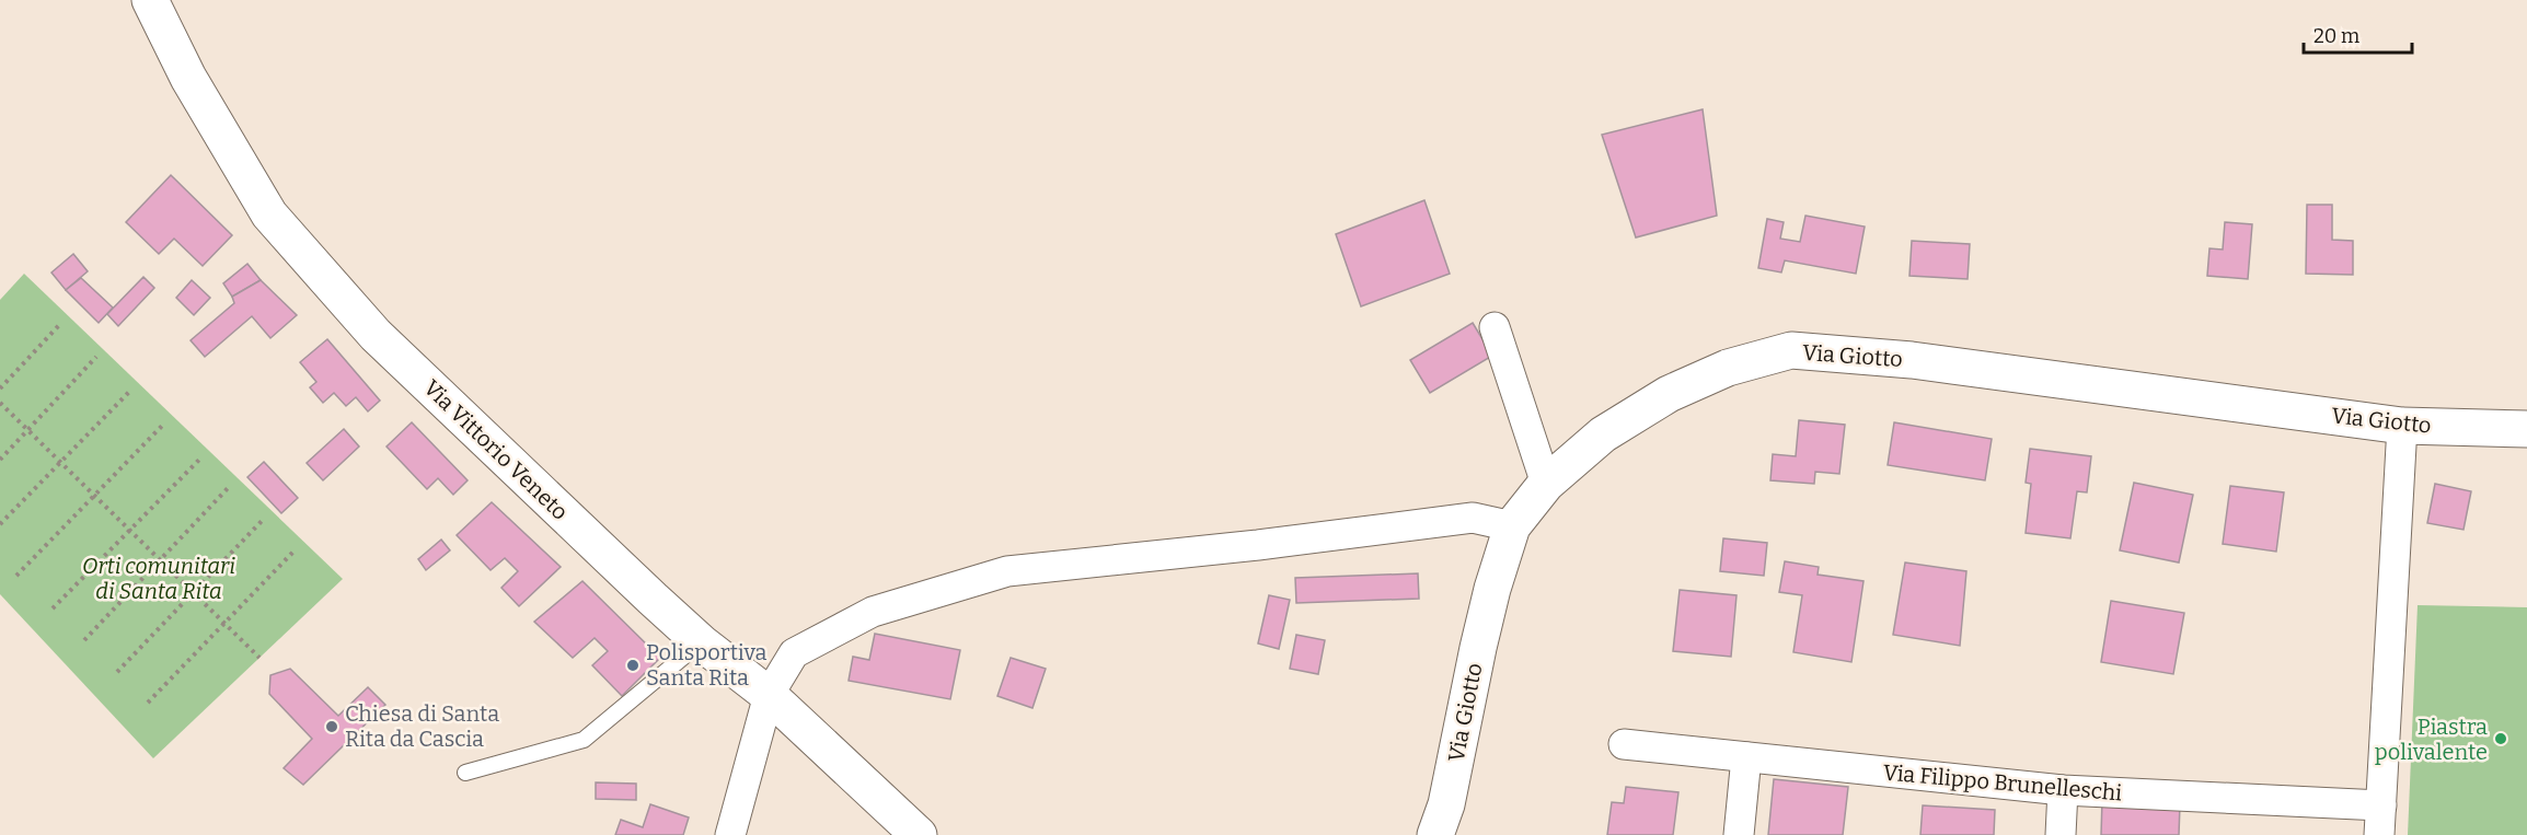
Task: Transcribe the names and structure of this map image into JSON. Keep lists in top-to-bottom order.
{
  "streets": {
    "street": ["Via Giotto", "Via Vittorio Veneto", "Via Filippo Brunelleschi"]
  },
  "parks": ["Orti comunitari di Santa Rita"],
  "places": ["Polisportiva Santa Rita", "Chiesa di Santa Rita da Cascia", "Piastra polivalente"],
  "scale_bar": "20 m"
}
